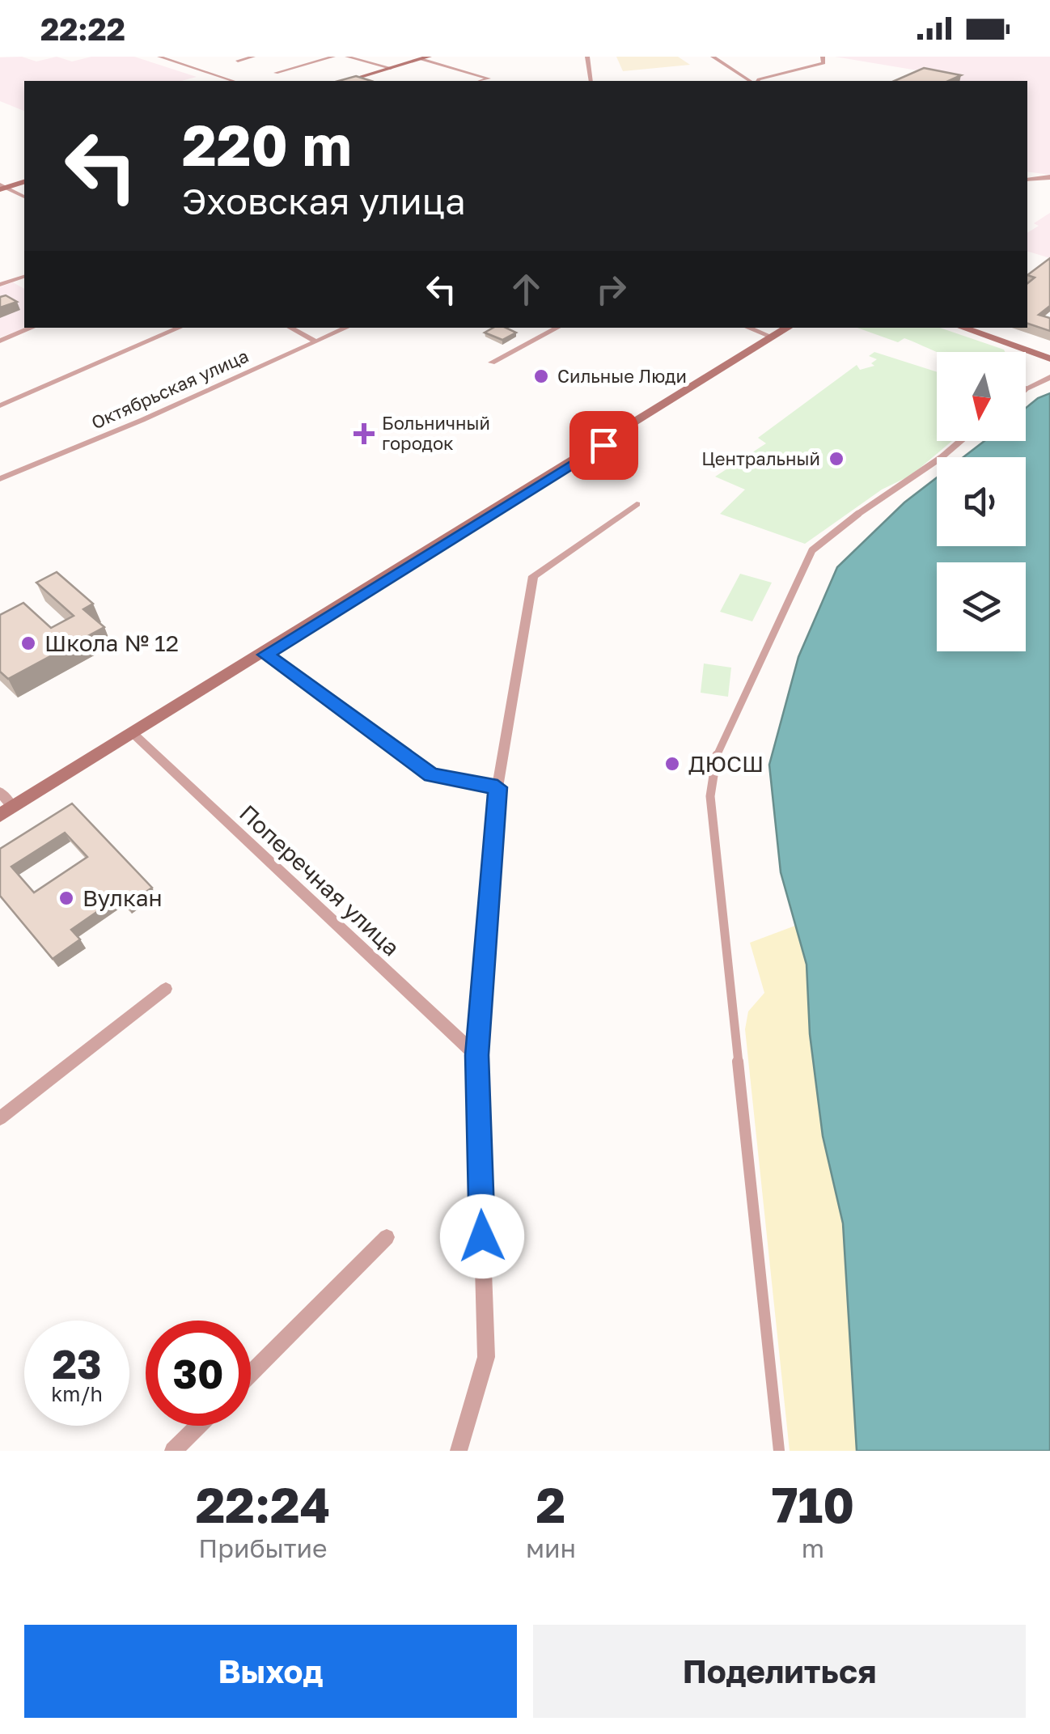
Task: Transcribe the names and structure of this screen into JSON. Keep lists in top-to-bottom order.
{
  "streets": {
    "street": ["Октябрьская улица", "Поперечная улица"]
  },
  "places": {
    "other": [
      "Сильные Люди",
      "Центральный",
      "Школа № 12",
      "ДЮСШ",
      "Вулкан"
    ],
    "health": ["Больничный городок"]
  },
  "north": "bottom",
  "page": {
    "status": "22:22",
    "turn": ["220 m", "Эховская улица"],
    "speed": "23 km/h",
    "limit": "30",
    "eta": [
      "22:24",
      "Прибытие",
      "2",
      "мин",
      "710",
      "m"
    ],
    "buttons": ["Выход", "Поделиться"]
  }
}
